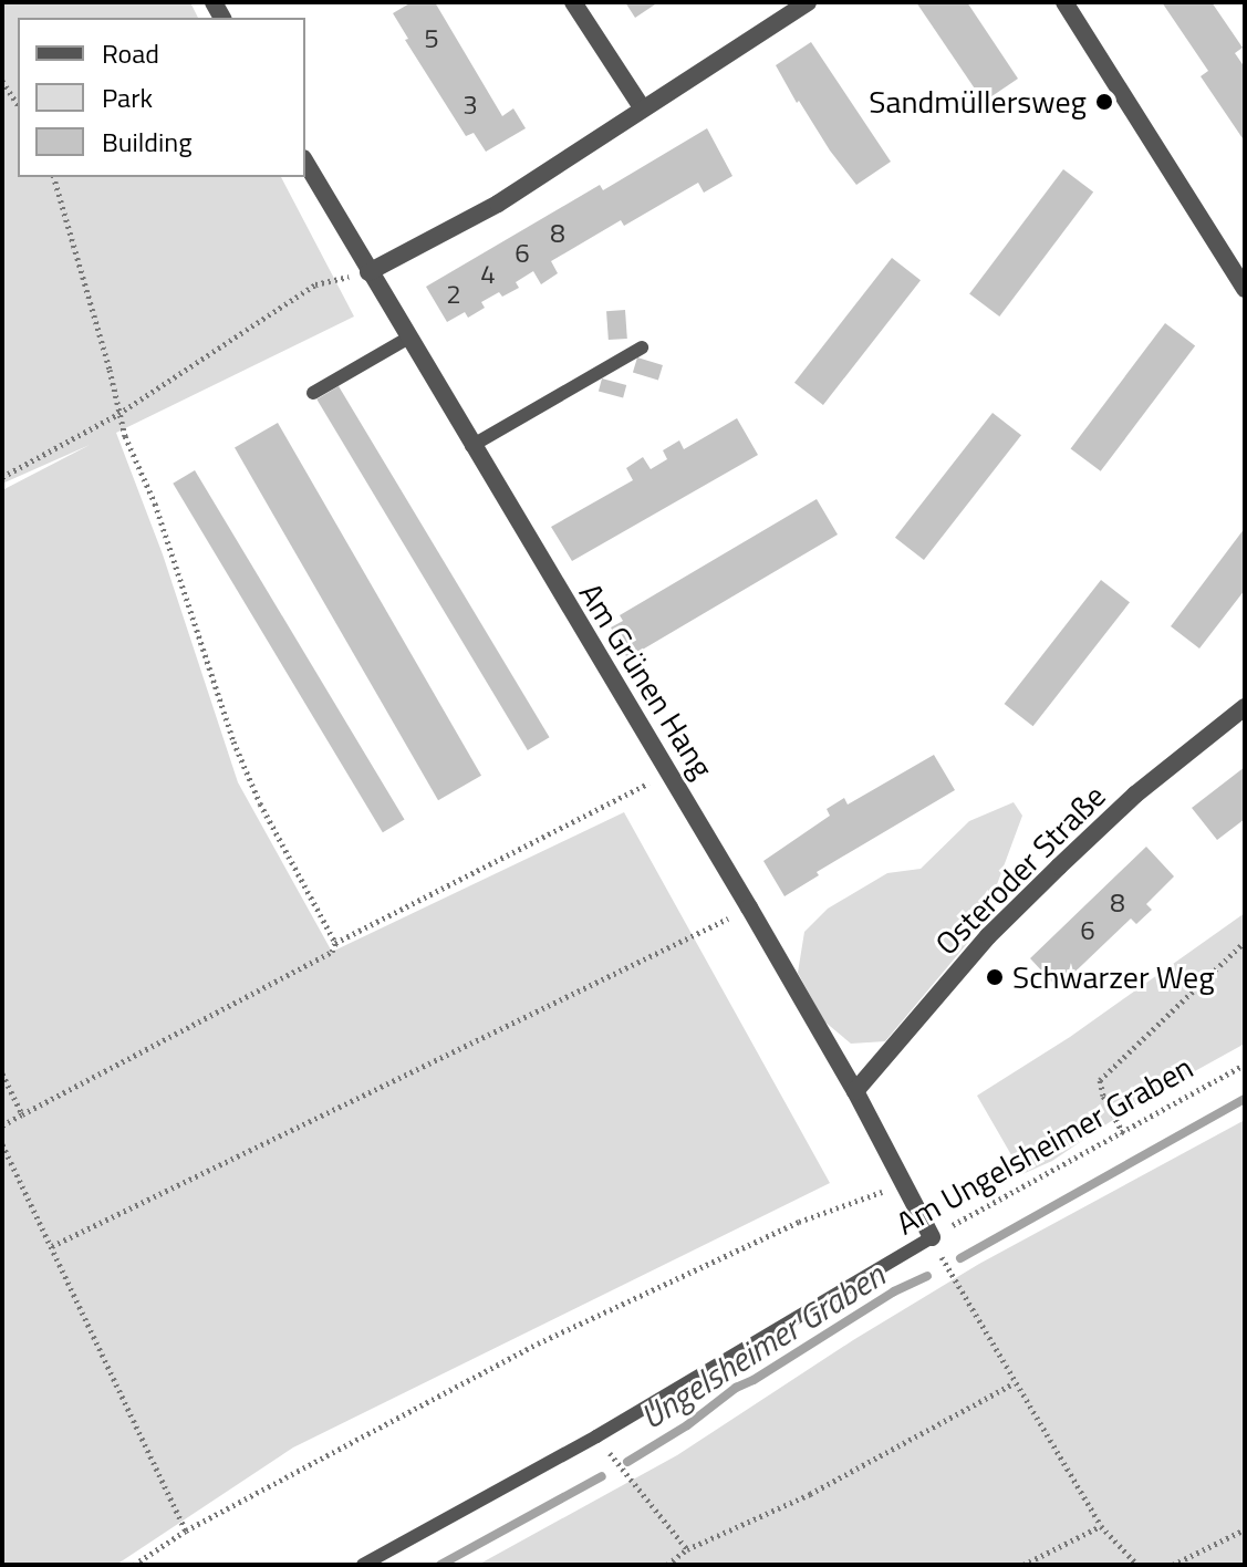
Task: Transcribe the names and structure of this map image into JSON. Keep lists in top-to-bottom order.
{
  "streets": {
    "street": ["Am Grünen Hang", "Osteroder Straße"],
    "lane": ["Am Ungelsheimer Graben"]
  },
  "crossings": [
    ["Am Grünen Hang", "Osteroder Straße"],
    ["Am Grünen Hang", "Am Ungelsheimer Graben"]
  ],
  "water": ["Ungelsheimer Graben"],
  "places": ["Sandmüllersweg", "Schwarzer Weg"],
  "house_numbers": [
    "5",
    "3",
    "8",
    "6",
    "4",
    "2",
    "8",
    "6"
  ],
  "legend": ["Road", "Park", "Building"]
}
